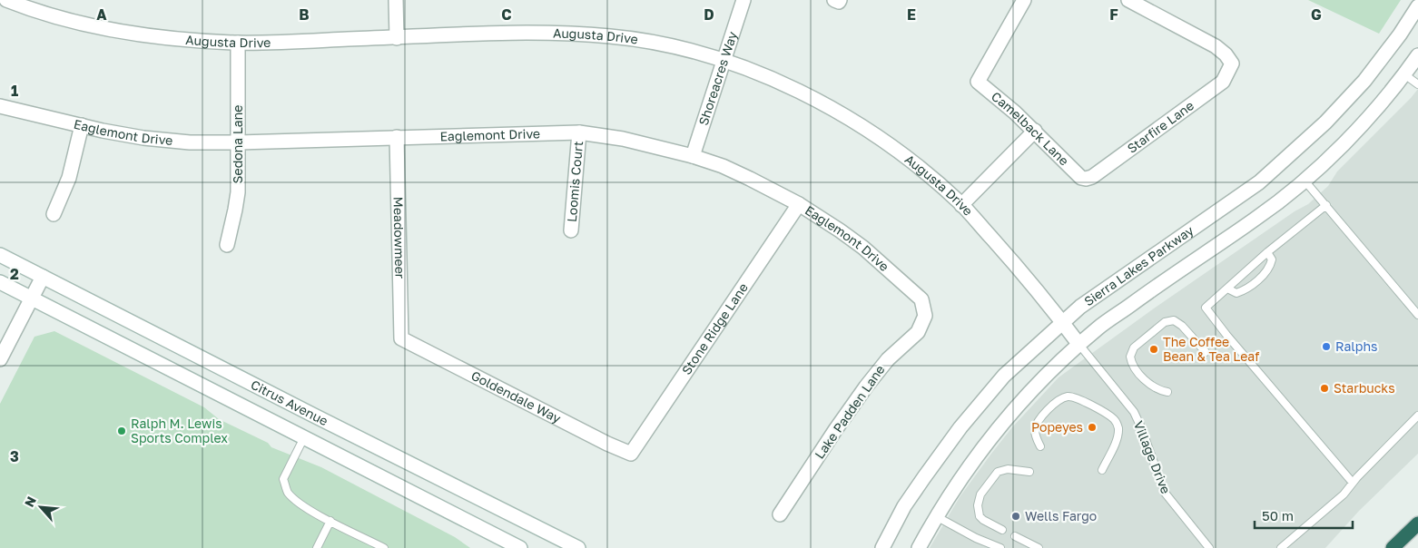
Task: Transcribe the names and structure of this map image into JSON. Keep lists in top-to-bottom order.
{
  "streets": {
    "street": [
      "Augusta Drive",
      "Shoreacres Way",
      "Starfire Lane",
      "Camelback Lane",
      "Eaglemont Drive",
      "Sedona Lane",
      "Loomis Court",
      "Meadowmeer",
      "Sierra Lakes Parkway",
      "Stone Ridge Lane",
      "Goldendale Way",
      "Citrus Avenue",
      "Lake Padden Lane"
    ],
    "lane": ["Village Drive"]
  },
  "crossings": [
    ["Augusta Drive", "Shoreacres Way"],
    ["Augusta Drive", "Sedona Lane"],
    ["Augusta Drive", "Sierra Lakes Parkway"],
    ["Augusta Drive", "Village Drive"],
    ["Shoreacres Way", "Eaglemont Drive"],
    ["Starfire Lane", "Camelback Lane"],
    ["Eaglemont Drive", "Sedona Lane"],
    ["Eaglemont Drive", "Loomis Court"],
    ["Eaglemont Drive", "Meadowmeer"],
    ["Eaglemont Drive", "Stone Ridge Lane"],
    ["Eaglemont Drive", "Lake Padden Lane"],
    ["Meadowmeer", "Goldendale Way"],
    ["Sierra Lakes Parkway", "Village Drive"],
    ["Stone Ridge Lane", "Goldendale Way"]
  ],
  "places": [
    "Ralphs",
    "The Coffee Bean & Tea Leaf",
    "Starbucks",
    "Popeyes",
    "Ralph M. Lewis Sports Complex",
    "Wells Fargo"
  ],
  "scale_bar": "50 m",
  "north": "top left",
  "grid": {
    "columns": [
      "A",
      "B",
      "C",
      "D",
      "E",
      "F",
      "G"
    ],
    "rows": ["1", "2", "3"]
  }
}
